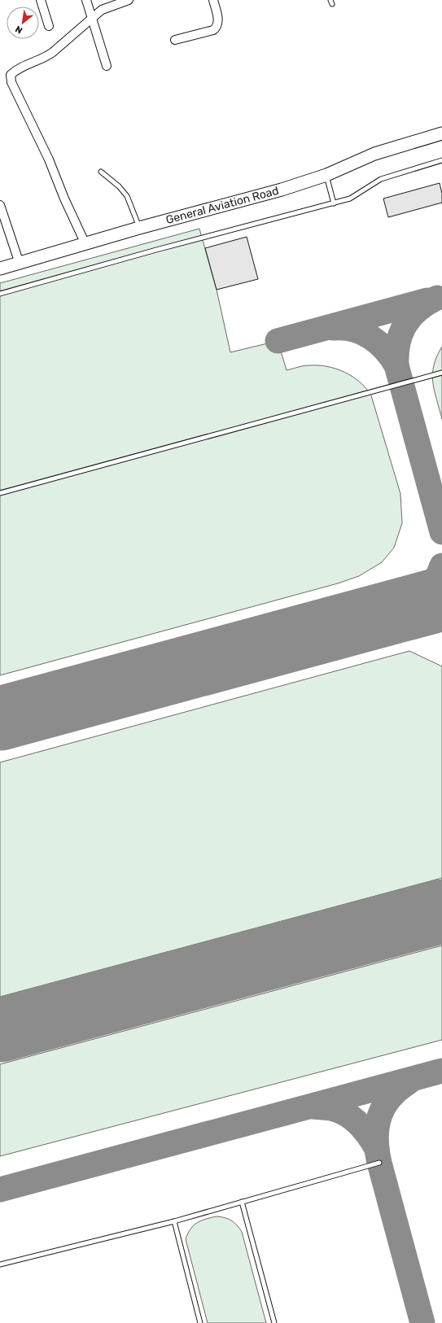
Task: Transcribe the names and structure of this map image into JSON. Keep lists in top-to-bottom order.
{
  "streets": {
    "main road": ["General Aviation Road"]
  },
  "north": "bottom left"
}
